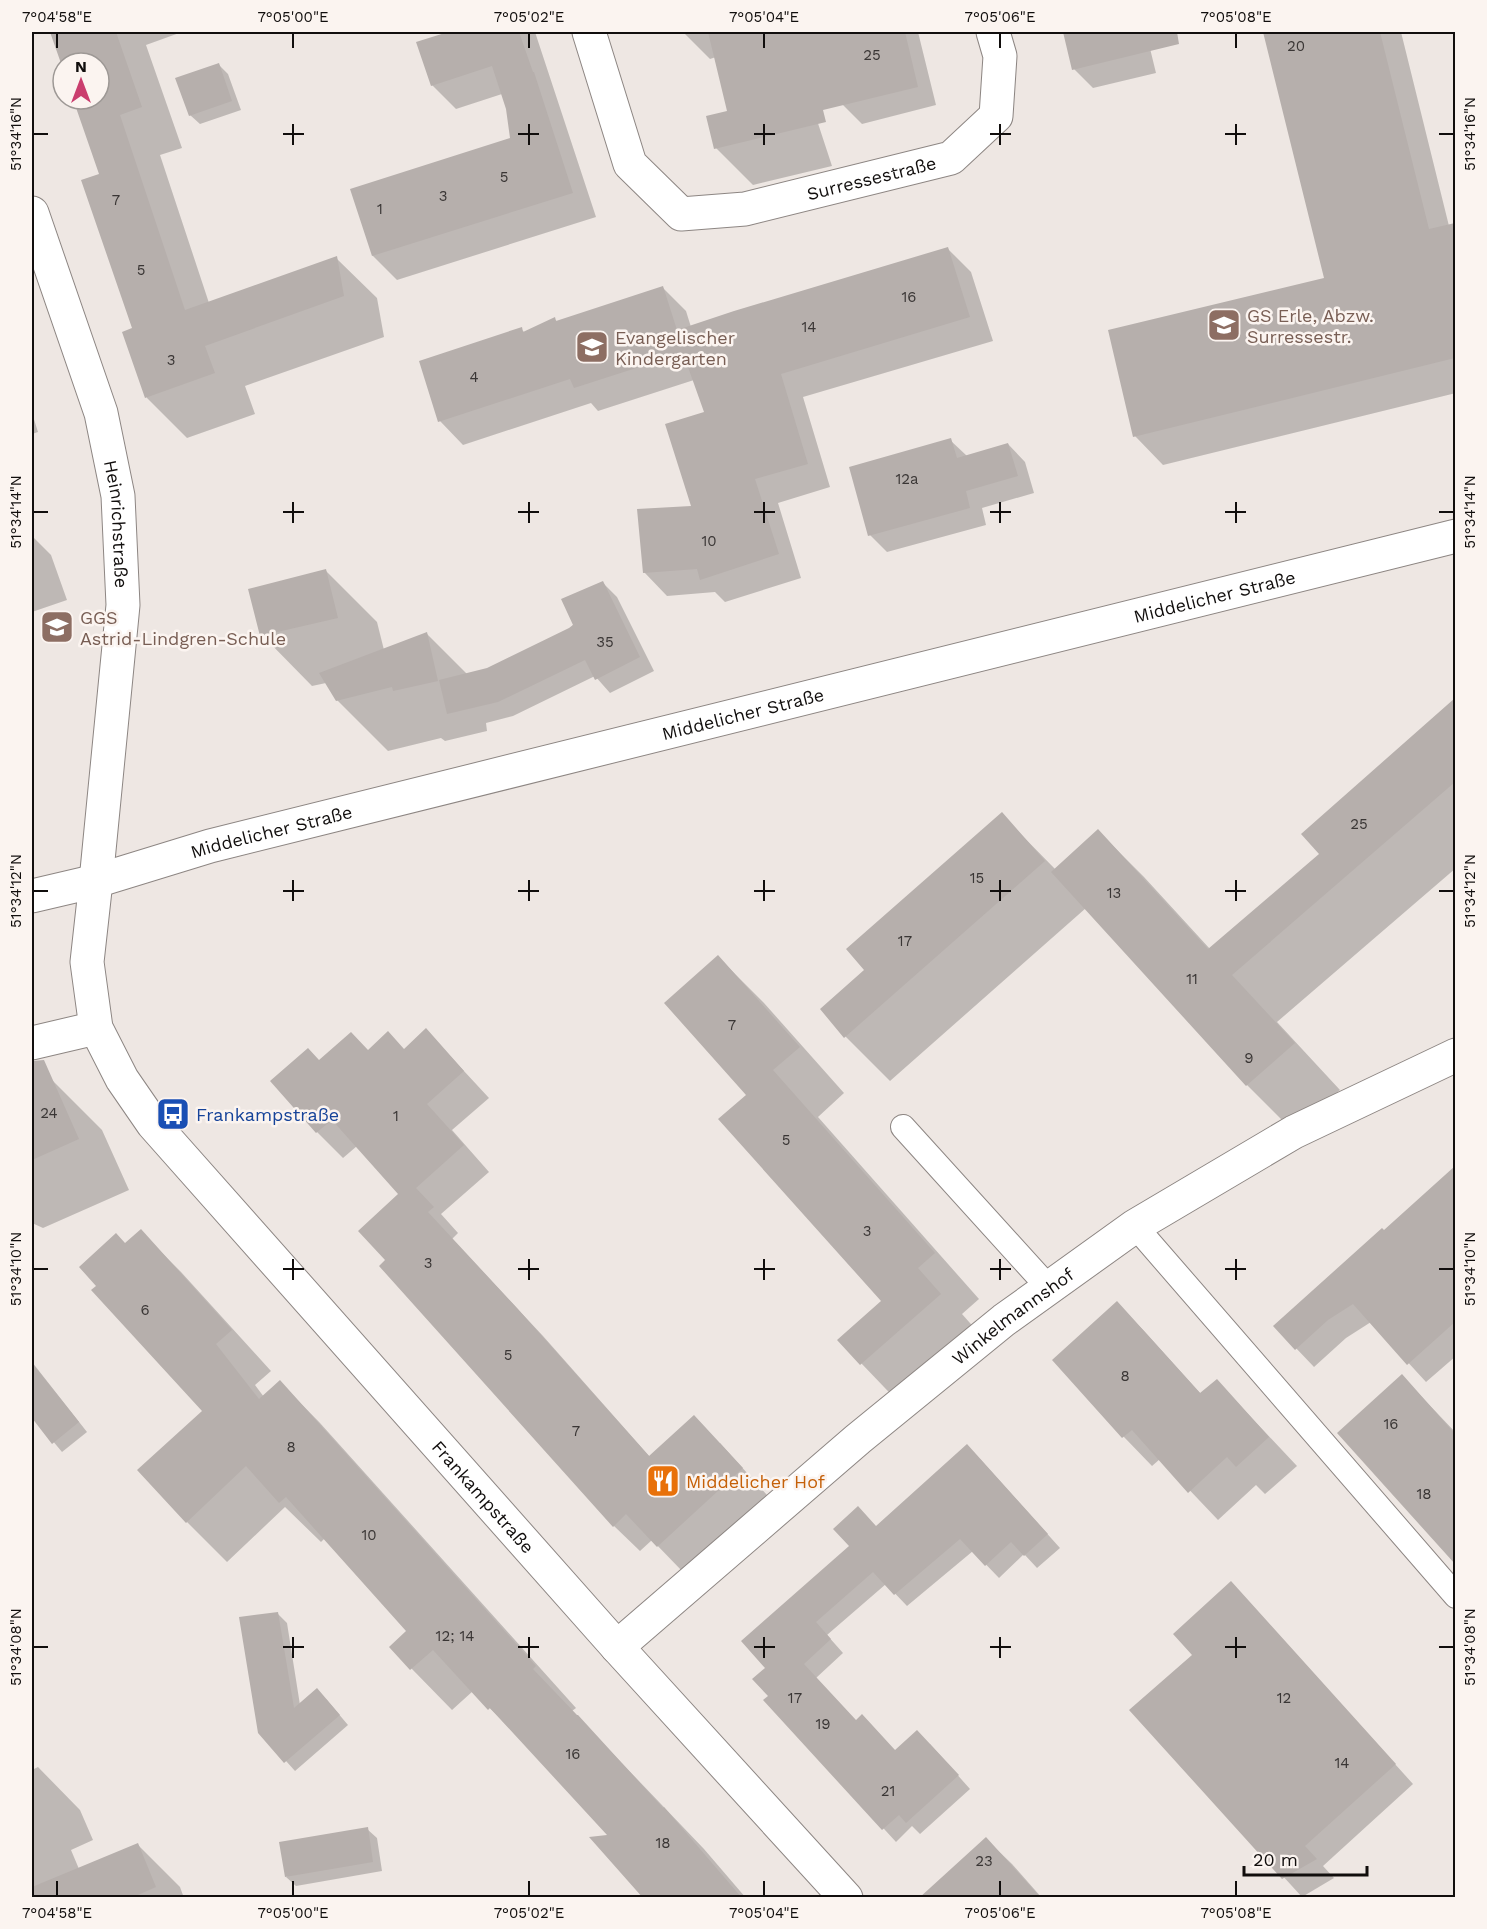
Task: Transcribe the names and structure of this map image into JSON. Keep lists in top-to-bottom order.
{
  "streets": {
    "street": [
      "Surressestraße",
      "Heinrichstraße",
      "Middelicher Straße",
      "Winkelmannshof",
      "Frankampstraße"
    ]
  },
  "crossings": [
    ["Heinrichstraße", "Middelicher Straße"],
    ["Heinrichstraße", "Frankampstraße"],
    ["Middelicher Straße", "Frankampstraße"],
    ["Winkelmannshof", "Frankampstraße"]
  ],
  "places": {
    "school or university": ["GS Erle, Abzw. Surressestr.", "Evangelischer Kindergarten", "GGS Astrid-Lindgren-Schule"],
    "bus stop": ["Frankampstraße"],
    "restaurant": ["Middelicher Hof"]
  },
  "house_numbers": [
    "20",
    "25",
    "5",
    "3",
    "7",
    "1",
    "5",
    "16",
    "14",
    "3",
    "4",
    "12a",
    "10",
    "35",
    "25",
    "15",
    "13",
    "17",
    "11",
    "7",
    "9",
    "24",
    "1",
    "5",
    "3",
    "3",
    "6",
    "5",
    "8",
    "16",
    "7",
    "8",
    "18",
    "10",
    "12; 14",
    "17",
    "12",
    "19",
    "16",
    "14",
    "21",
    "18",
    "23"
  ],
  "scale_bar": "20 m",
  "north": "top",
  "coordinates": [
    "7°04'58\"E",
    "7°05'00\"E",
    "7°05'02\"E",
    "7°05'04\"E",
    "7°05'06\"E",
    "7°05'08\"E",
    "51°34'16\"N",
    "51°34'14\"N",
    "51°34'12\"N",
    "51°34'10\"N",
    "51°34'08\"N"
  ]
}
